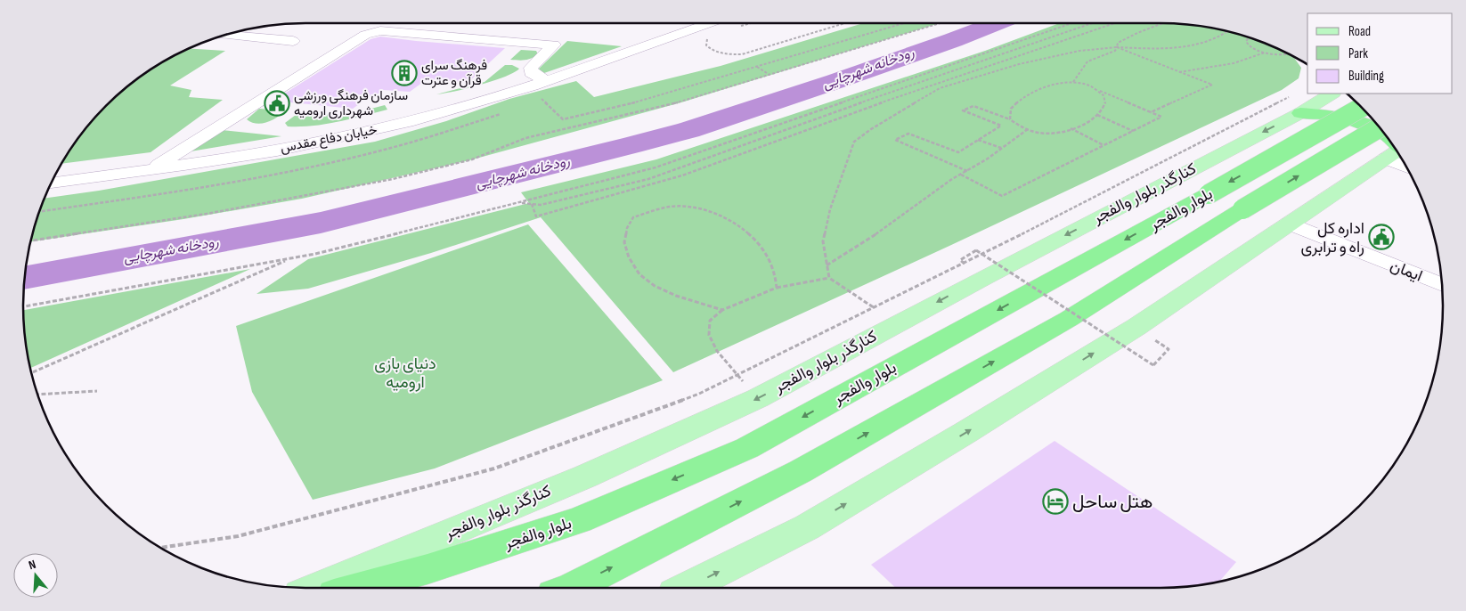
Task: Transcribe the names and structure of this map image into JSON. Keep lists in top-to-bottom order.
{
  "streets": {
    "highway": ["بلوار والفجر"],
    "main road": ["کنارگذر بلوار والفجر"],
    "street": ["خیابان دفاع مقدس", "ایمان"]
  },
  "water": ["رودخانه شهرچایی"],
  "parks": ["دنیای بازی ارومیه"],
  "places": {
    "building": ["فرهنگ سرای قرآن و عترت"],
    "public building": ["سازمان فرهنگی ورزشی شهرداری ارومیه", "اداره کل راه و ترابری"],
    "hotel": ["هتل ساحل"]
  },
  "legend": ["Road", "Park", "Building"],
  "north": "top"
}
